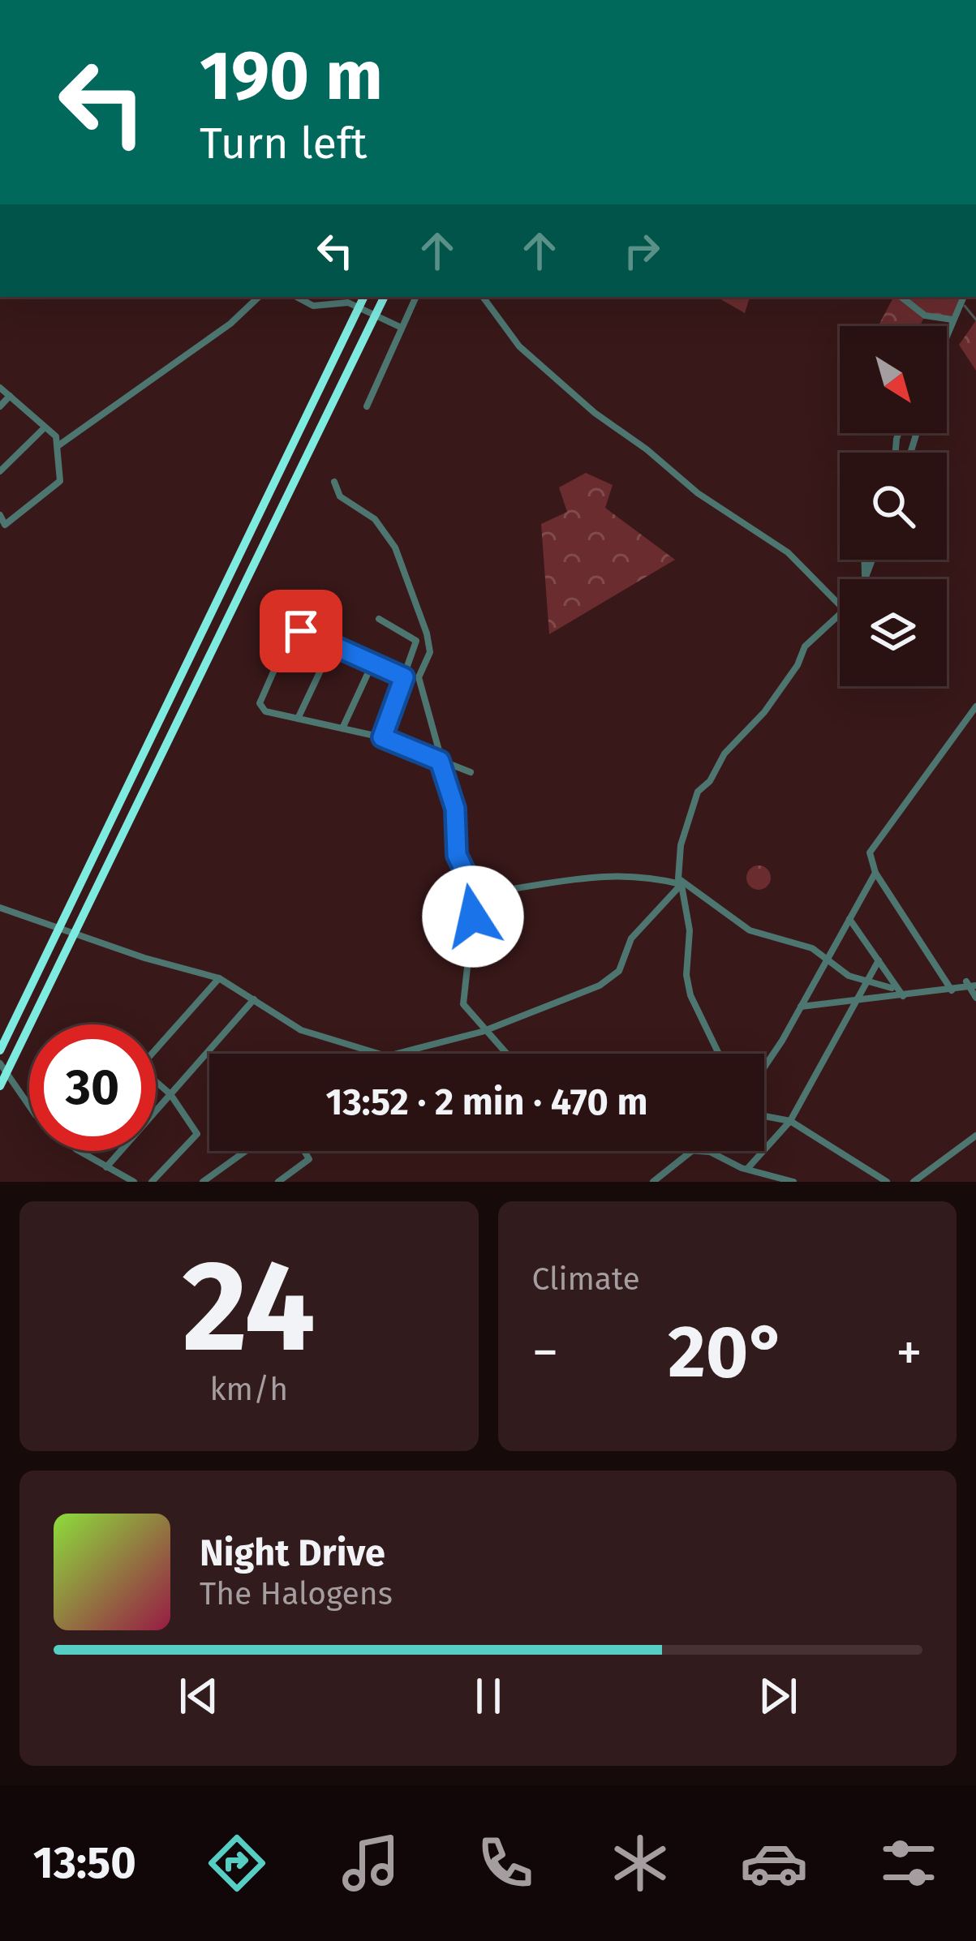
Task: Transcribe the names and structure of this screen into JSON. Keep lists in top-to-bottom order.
{
  "north": "bottom right",
  "page": {
    "turn": ["190 m", "Turn left"],
    "limit": "30",
    "trip": "13:52 · 2 min · 470 m",
    "tile": [
      ["24", "km/h"],
      "Climate"
    ],
    "heat": ["−", "20°", "+"],
    "song": ["Night Drive", "The Halogens"],
    "tabs": "13:50"
  }
}
